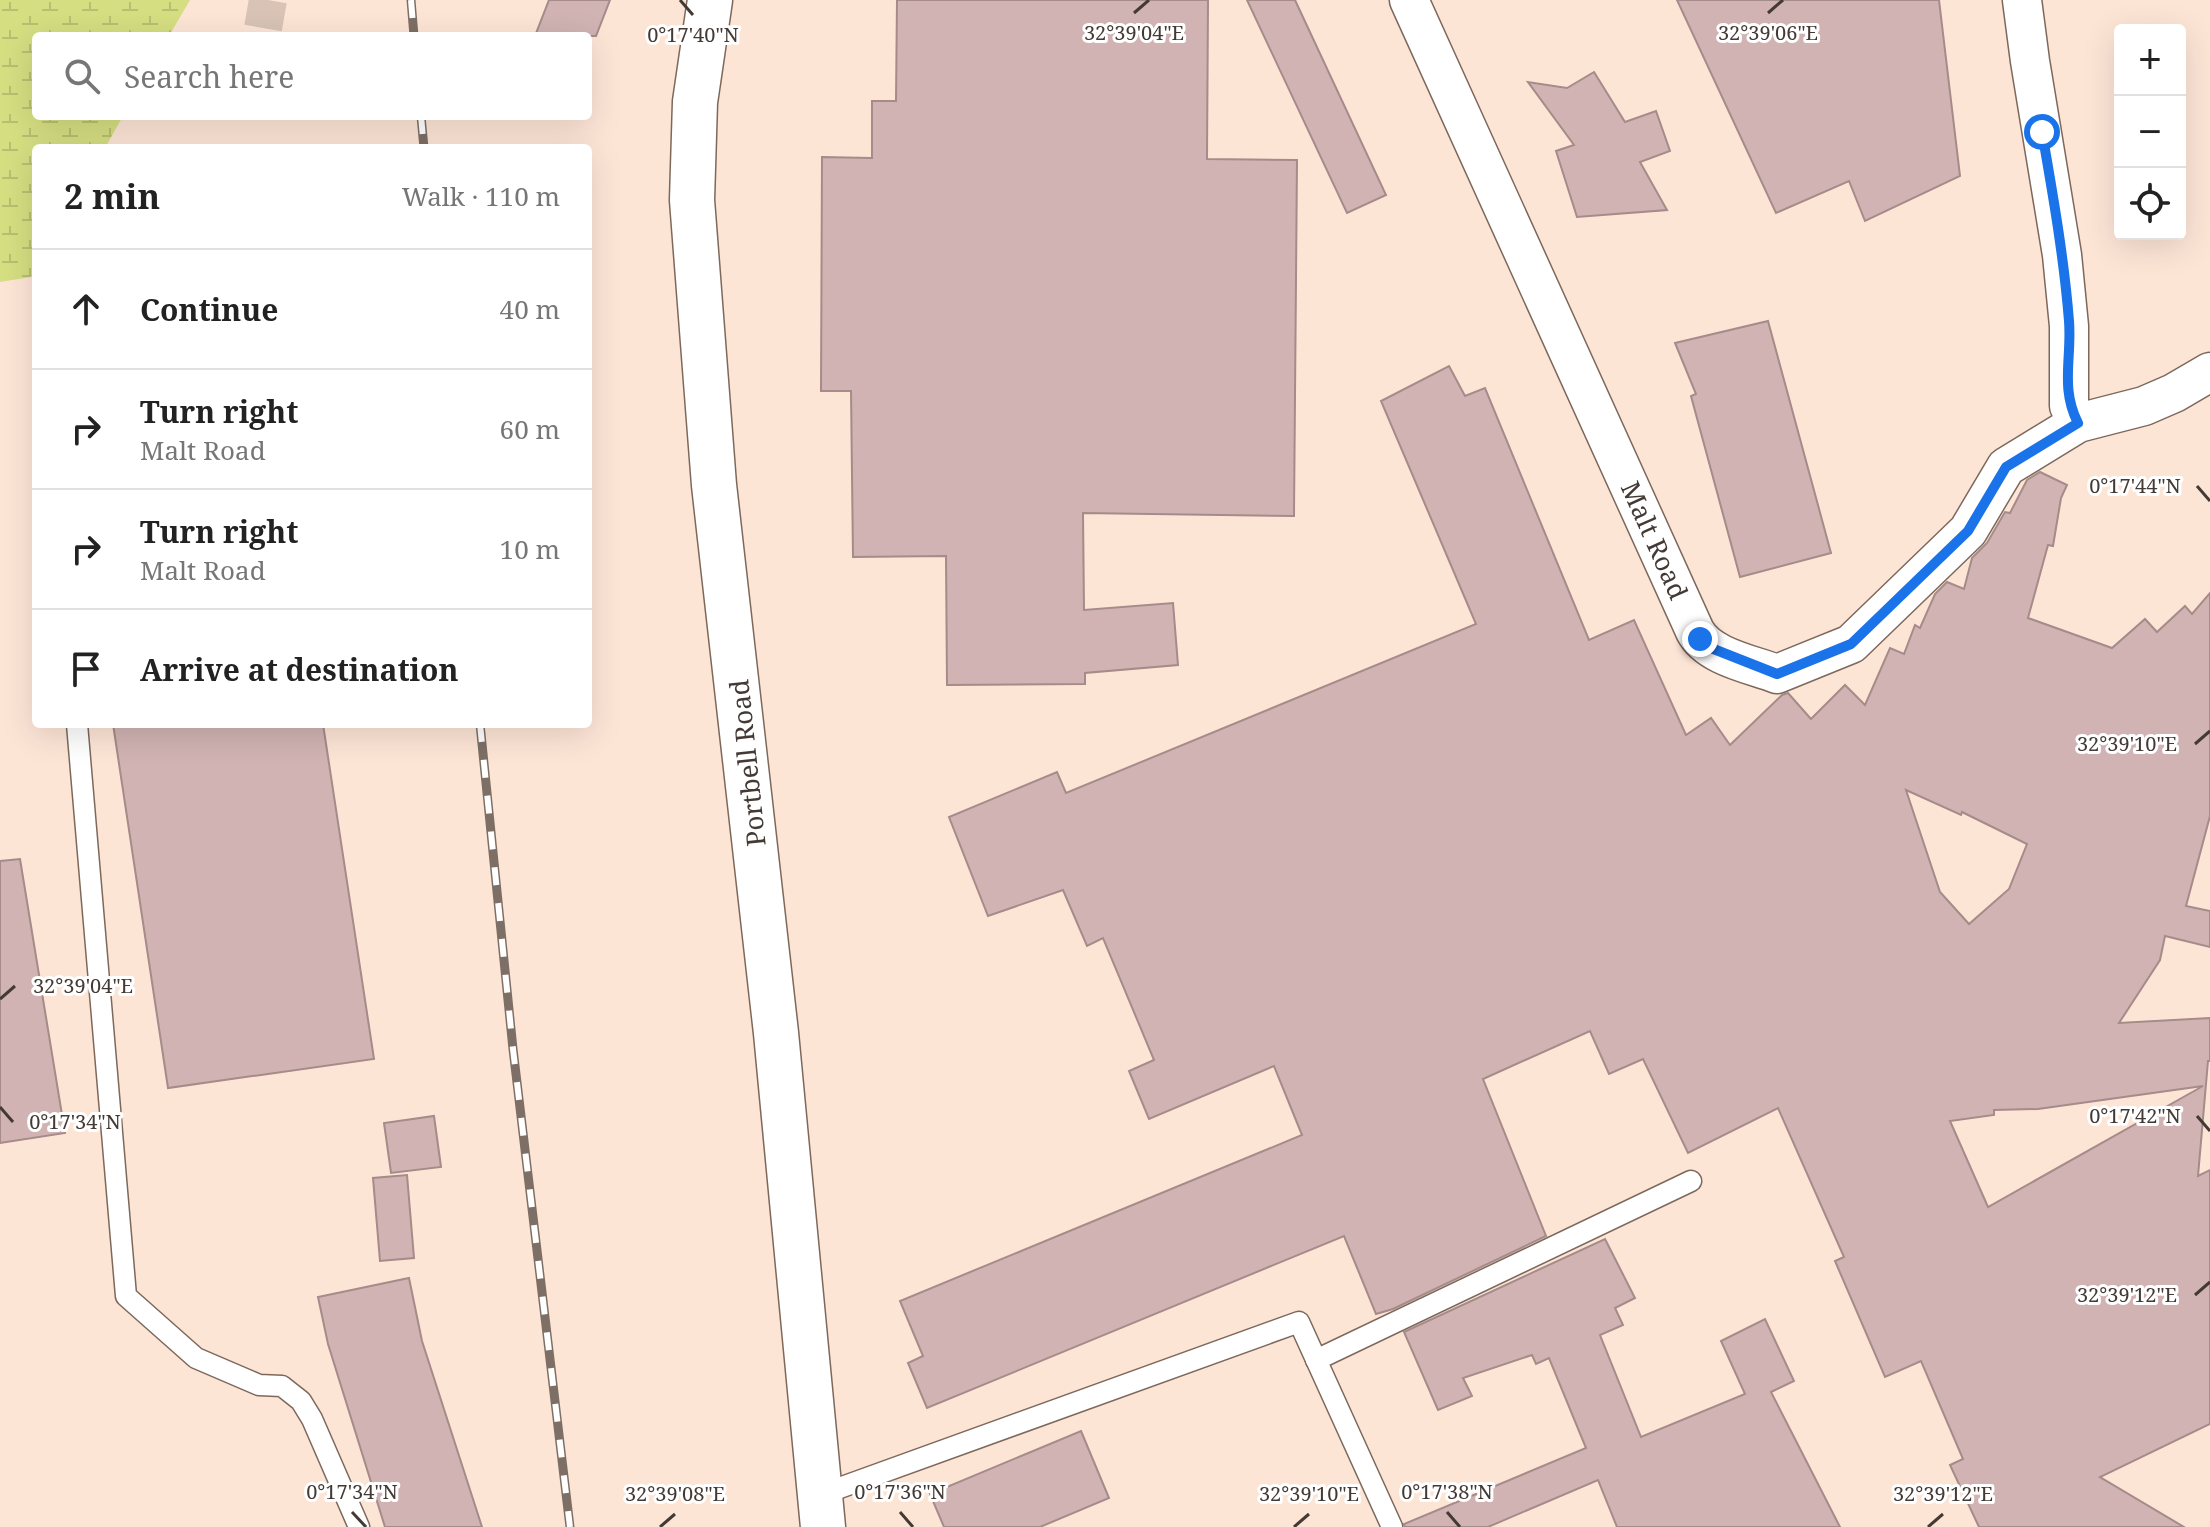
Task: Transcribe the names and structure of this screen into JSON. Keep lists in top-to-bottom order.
{
  "streets": {
    "main road": ["Portbell Road"],
    "street": ["Malt Road"]
  },
  "page": {
    "map_buttons": ["+", "−"],
    "search": "Search here",
    "heading": ["2 min", "Walk · 110 m"],
    "list": [
      ["Continue", "40 m"],
      ["Turn right", "Malt Road", "60 m"],
      ["Turn right", "Malt Road", "10 m"],
      "Arrive at destination"
    ]
  },
  "coordinates": [
    "32°39'04\"E",
    "32°39'06\"E",
    "0°17'40\"N",
    "0°17'44\"N",
    "32°39'10\"E",
    "0°17'42\"N",
    "0°17'34\"N",
    "32°39'12\"E",
    "0°17'36\"N",
    "0°17'38\"N",
    "32°39'08\"E"
  ]
}
